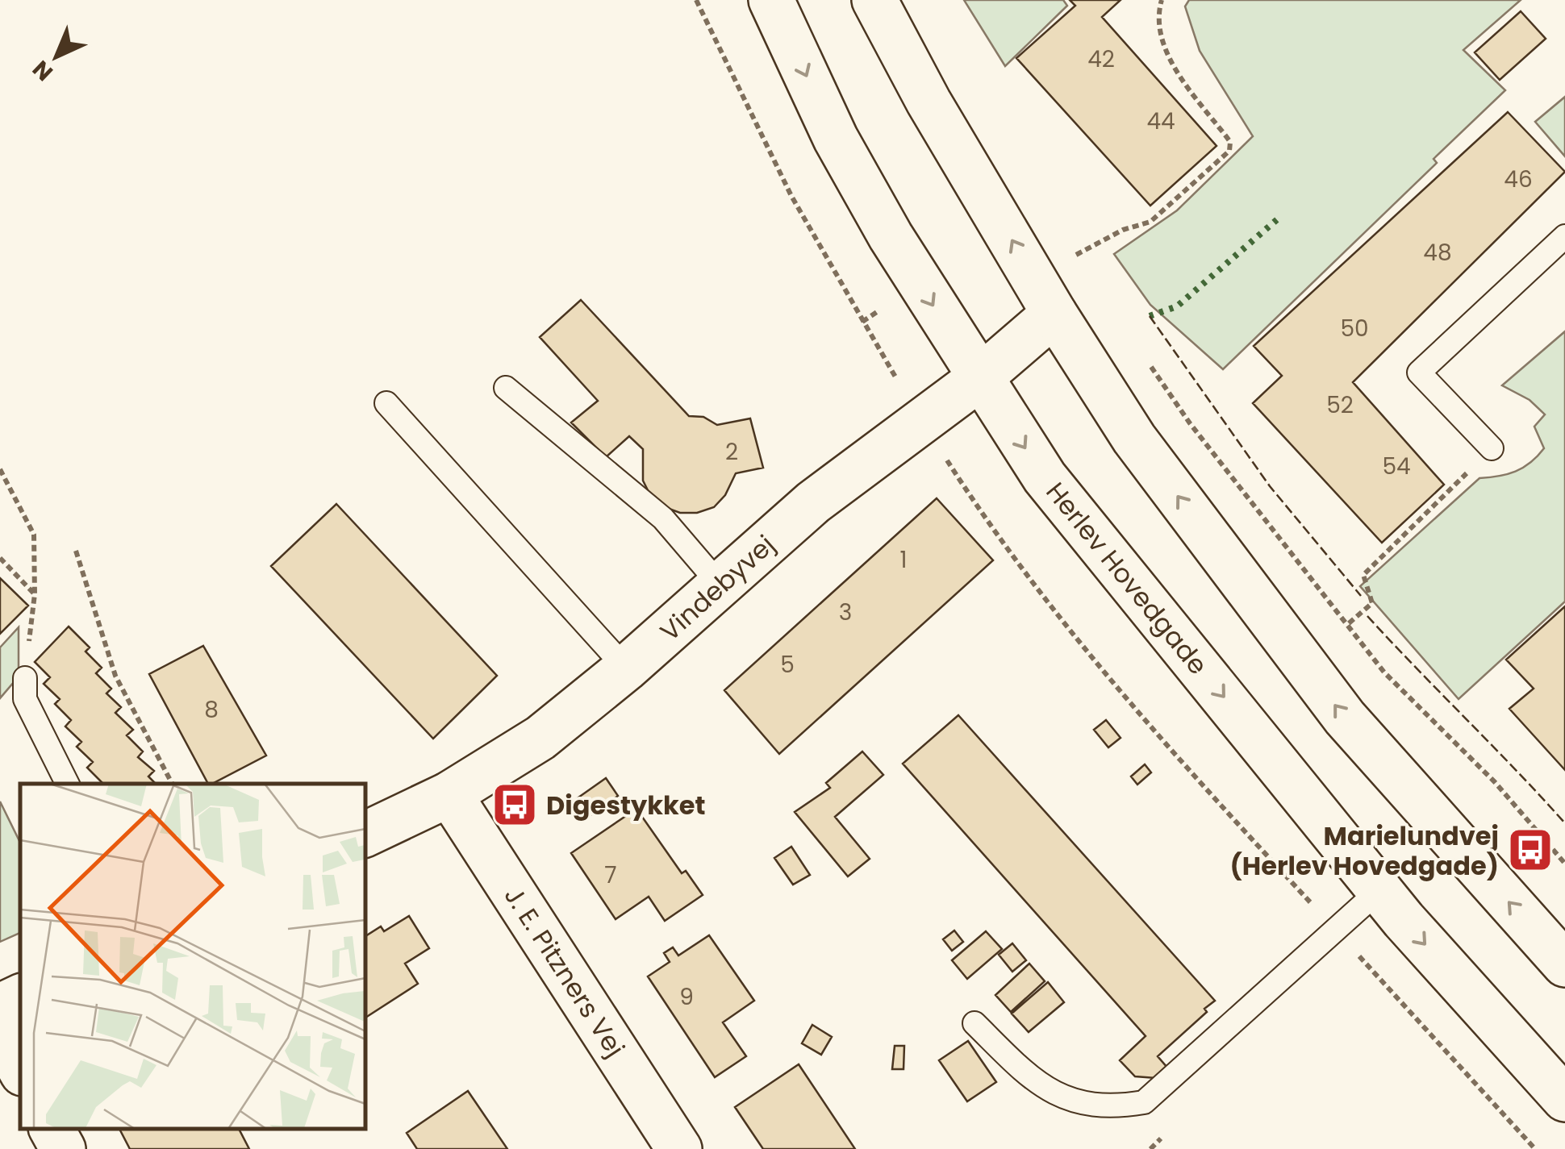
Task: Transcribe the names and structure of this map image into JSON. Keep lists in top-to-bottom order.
{
  "streets": {
    "main road": ["Herlev Hovedgade", "Vindebyvej", "J. E. Pitzners Vej"]
  },
  "crossings": [
    ["Herlev Hovedgade", "Vindebyvej"],
    ["Vindebyvej", "J. E. Pitzners Vej"]
  ],
  "places": {
    "bus stop": ["Digestykket", "Marielundvej (Herlev Hovedgade)"]
  },
  "house_numbers": [
    "42",
    "44",
    "46",
    "48",
    "50",
    "52",
    "2",
    "54",
    "1",
    "3",
    "5",
    "8",
    "7",
    "9"
  ],
  "north": "bottom left"
}
